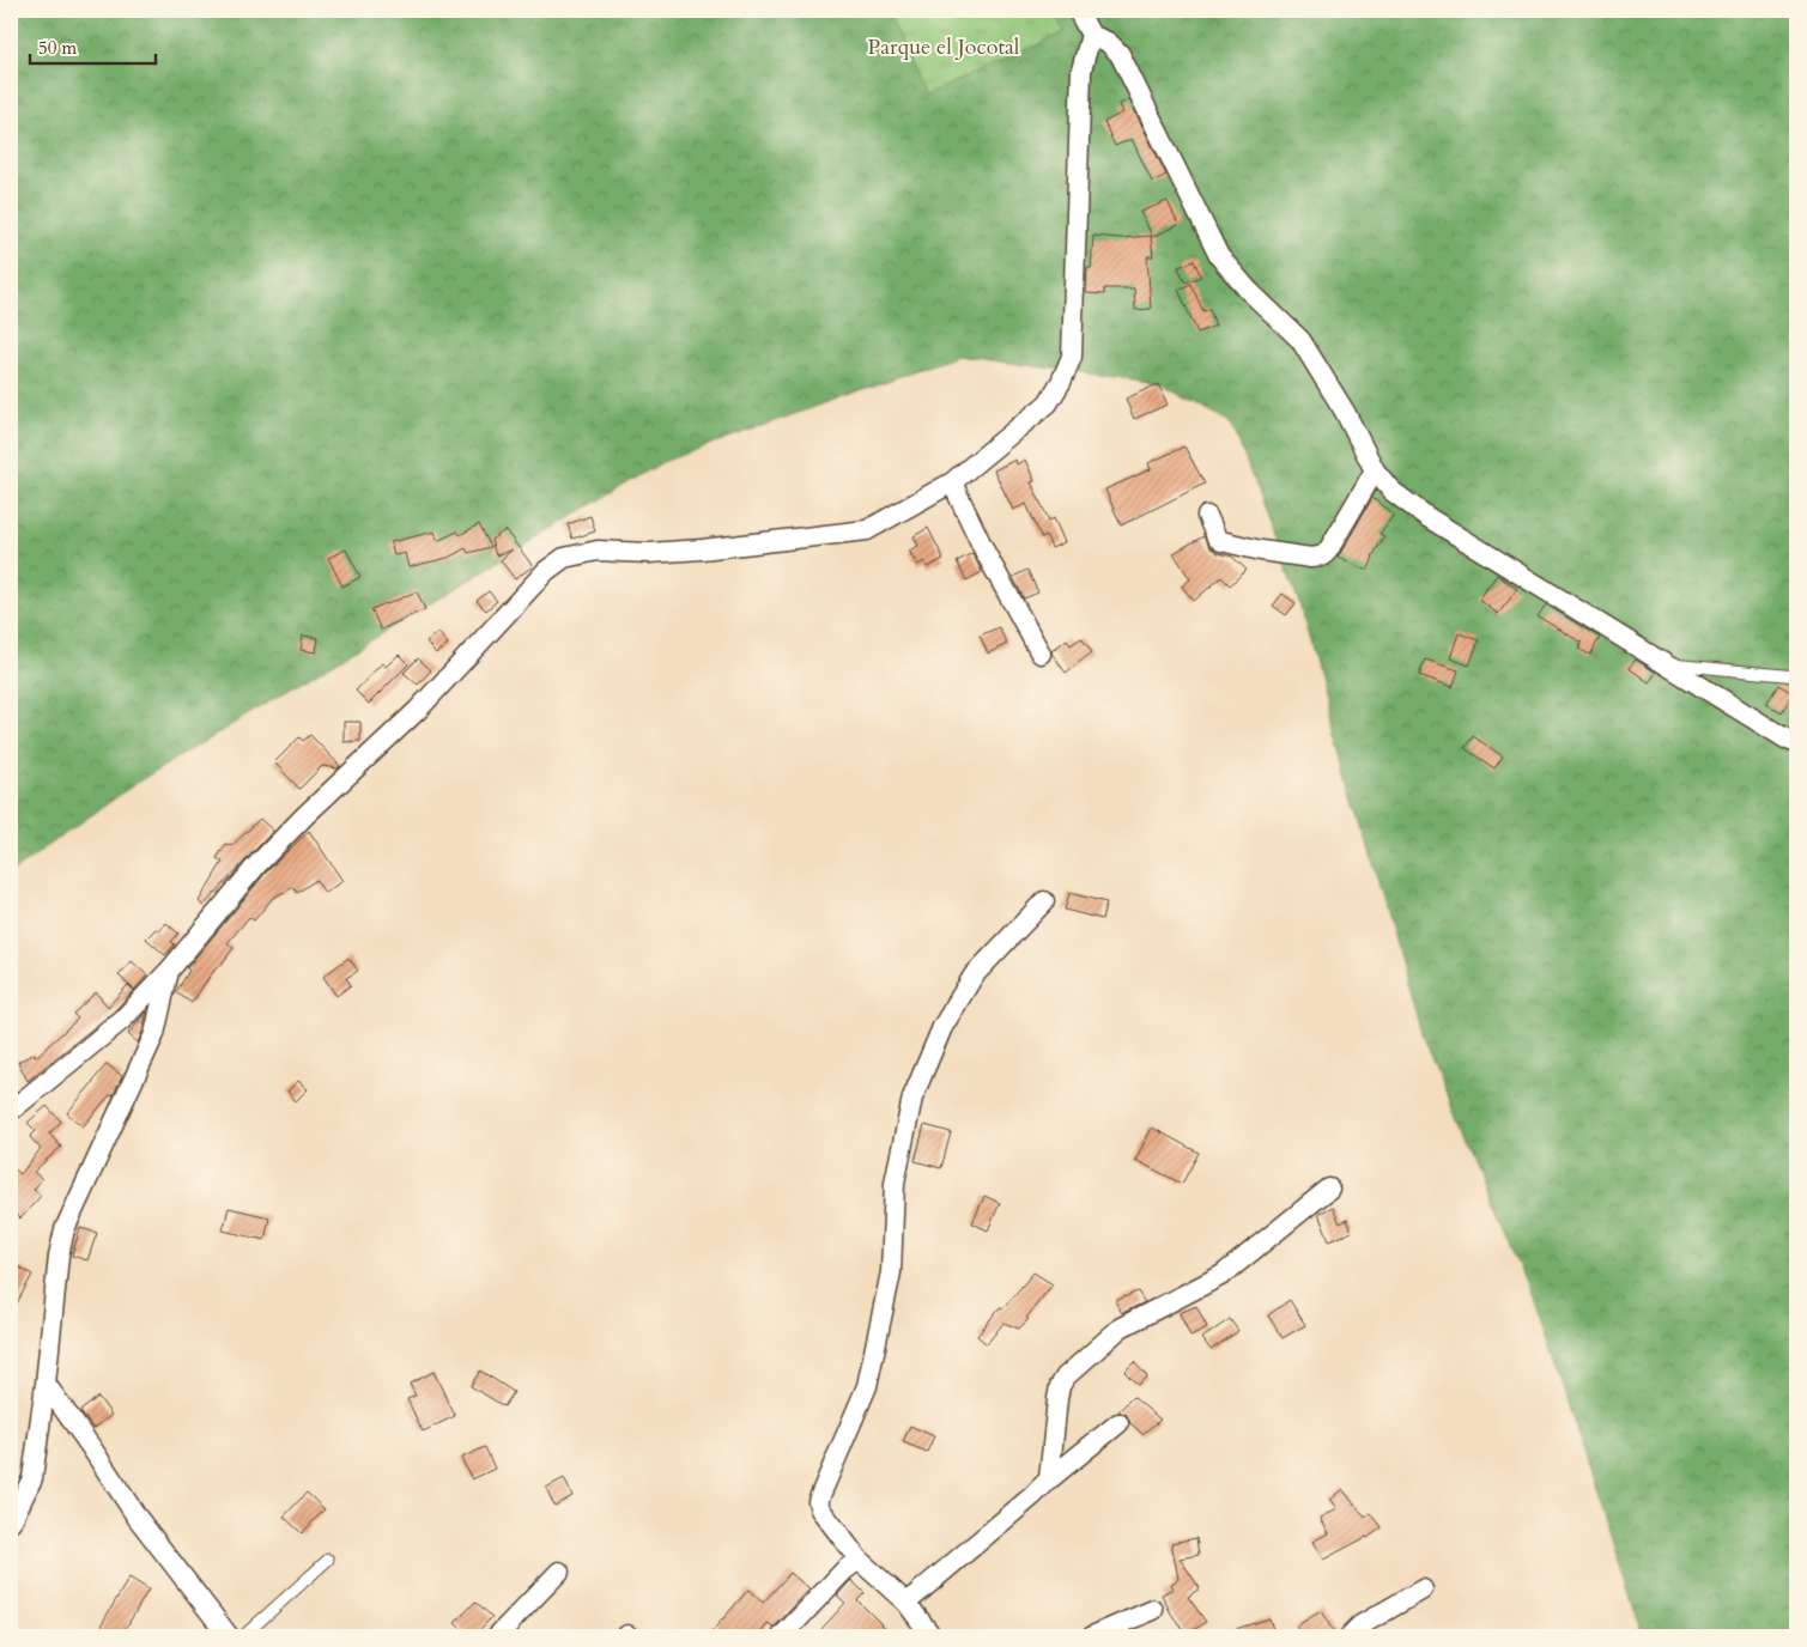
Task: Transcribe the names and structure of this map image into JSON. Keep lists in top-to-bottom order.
{
  "parks": ["Parque el Jocotal"],
  "scale_bar": "50 m"
}
